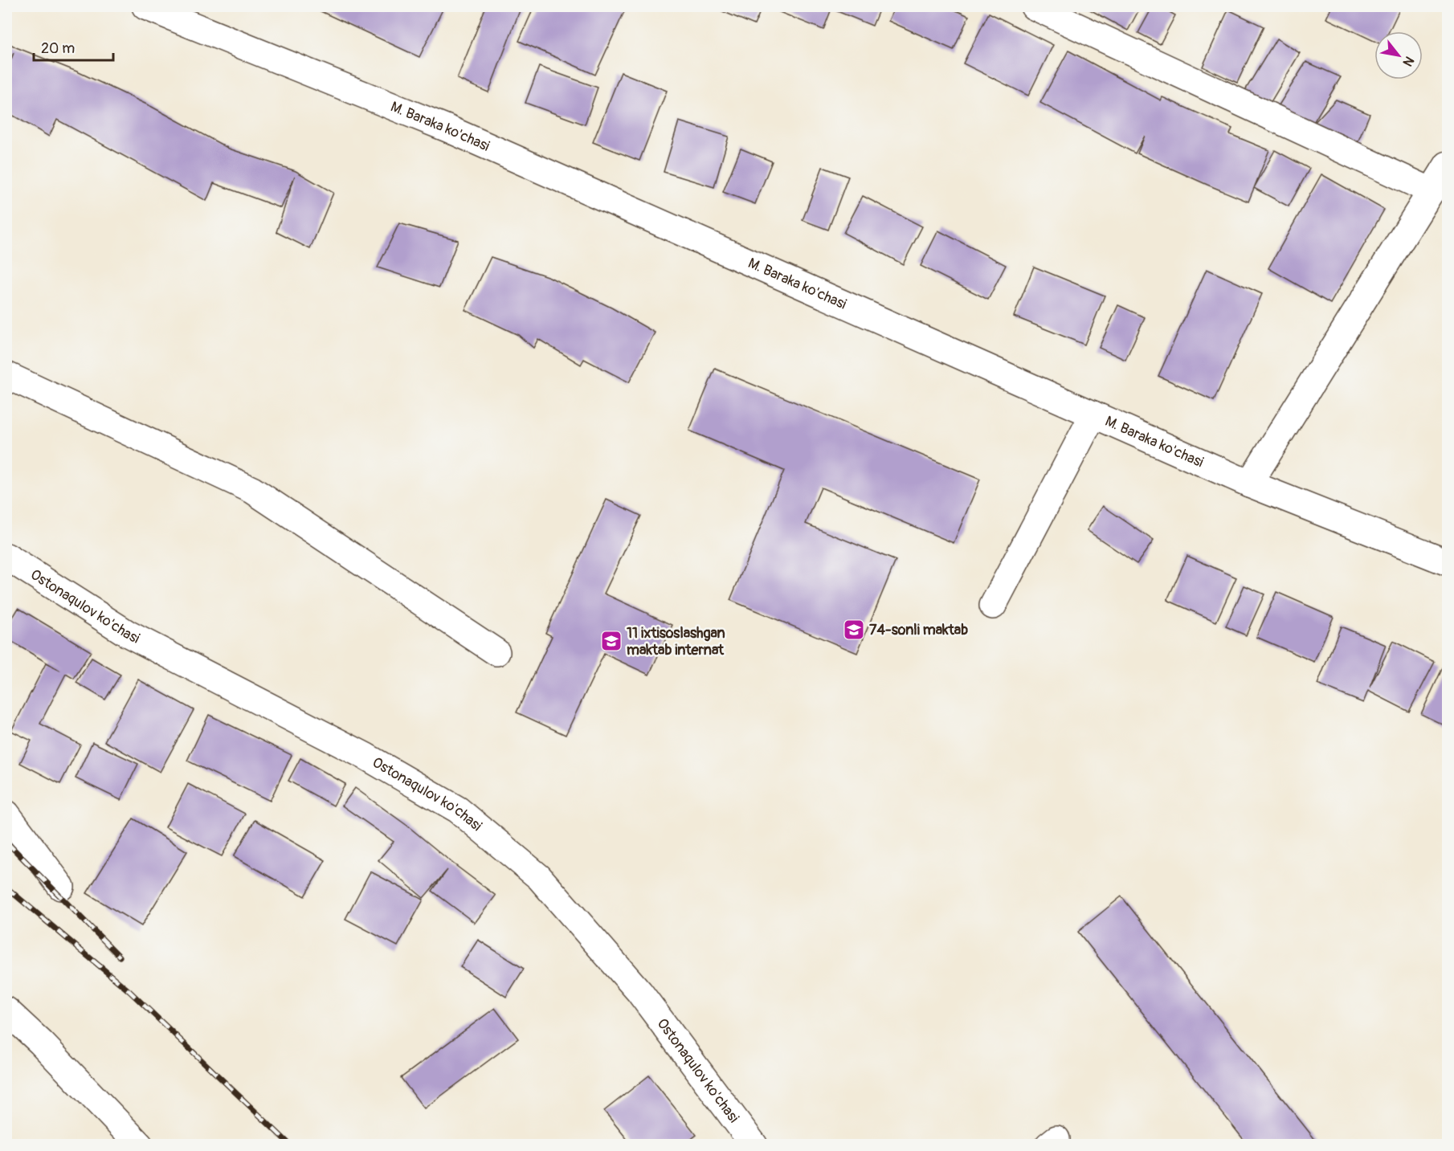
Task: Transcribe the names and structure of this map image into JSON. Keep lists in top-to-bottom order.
{
  "streets": {
    "street": ["M. Baraka ko'chasi", "Ostonaqulov ko'chasi"]
  },
  "places": {
    "school or university": ["74-sonli maktab", "11 ixtisoslashgan maktab internat"]
  },
  "scale_bar": "20 m",
  "north": "bottom right"
}
